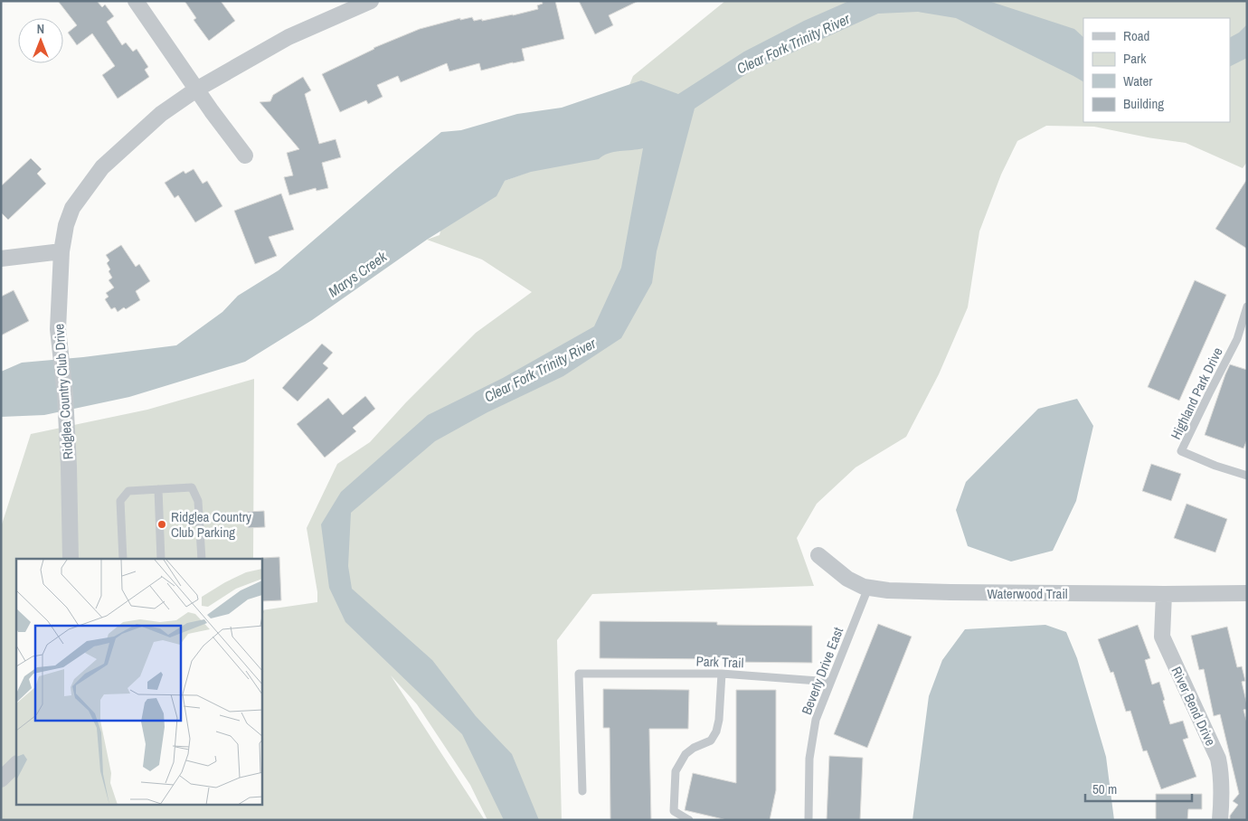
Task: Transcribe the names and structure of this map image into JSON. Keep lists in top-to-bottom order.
{
  "streets": {
    "street": ["Ridglea Country Club Drive", "Waterwood Trail", "River Bend Drive"],
    "lane": ["Highland Park Drive", "Park Trail", "Beverly Drive East"]
  },
  "crossings": [
    ["Waterwood Trail", "Beverly Drive East"],
    ["Waterwood Trail", "River Bend Drive"],
    ["Park Trail", "Beverly Drive East"]
  ],
  "water": ["Clear Fork Trinity River", "Marys Creek"],
  "places": ["Ridglea Country Club Parking"],
  "legend": [
    "Road",
    "Park",
    "Water",
    "Building"
  ],
  "scale_bar": "50 m",
  "north": "top"
}
